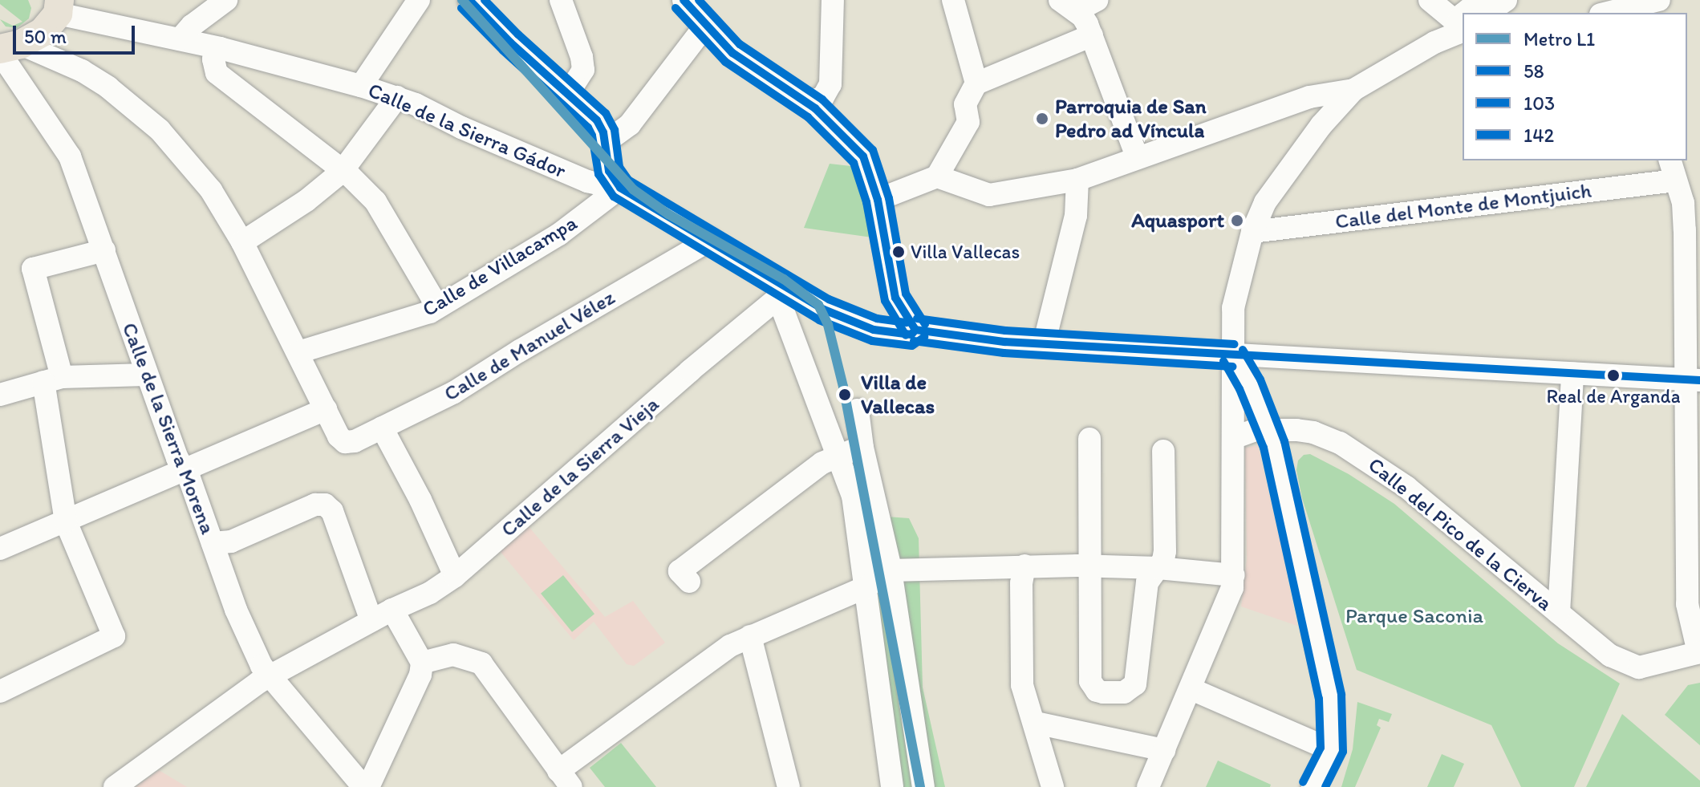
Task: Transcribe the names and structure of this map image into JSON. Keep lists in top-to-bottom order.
{
  "streets": {
    "street": [
      "Calle de la Sierra Gádor",
      "Calle del Monte de Montjuich",
      "Calle de Villacampa",
      "Calle de Manuel Vélez",
      "Calle de la Sierra Morena",
      "Calle de la Sierra Vieja",
      "Calle del Pico de la Cierva"
    ]
  },
  "crossings": [
    ["Calle de la Sierra Gádor", "Calle de Villacampa"],
    ["Calle de la Sierra Gádor", "Calle de Manuel Vélez"],
    ["Calle de la Sierra Gádor", "Calle de la Sierra Vieja"],
    ["Calle de la Sierra Morena", "Calle de la Sierra Vieja"]
  ],
  "parks": ["Parque Saconia"],
  "places": [
    "Parroquia de San Pedro ad Víncula",
    "Aquasport",
    "Villa Vallecas",
    "Real de Arganda",
    "Villa de Vallecas"
  ],
  "lines": [
    "metro line L1",
    "transit line 58",
    "transit line 142",
    "transit line 103"
  ],
  "legend": [
    "Metro L1",
    "58",
    "103",
    "142"
  ],
  "scale_bar": "50 m"
}
